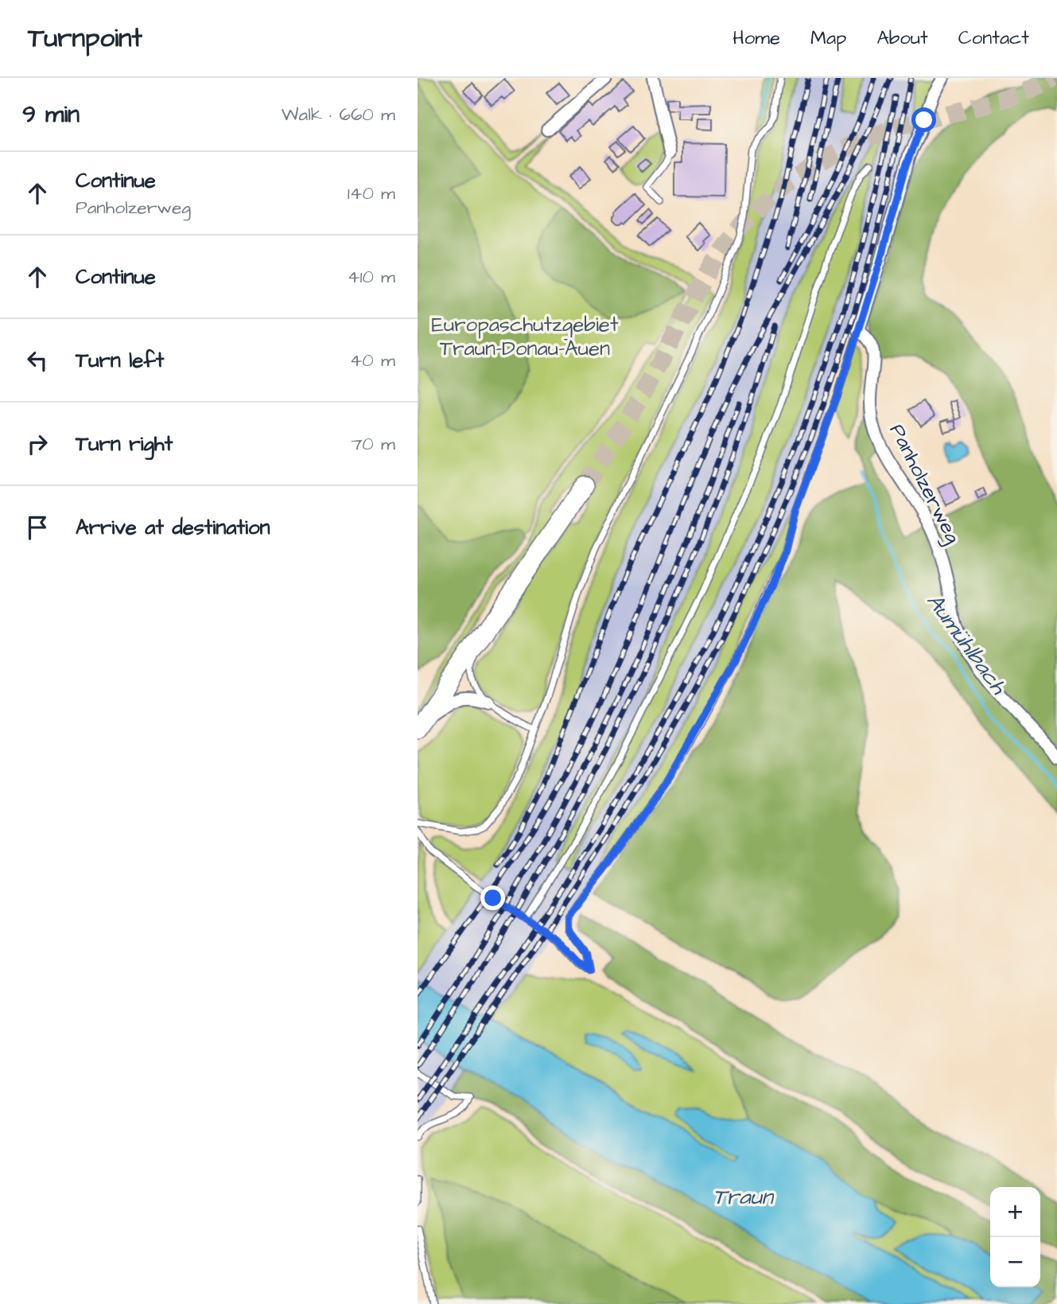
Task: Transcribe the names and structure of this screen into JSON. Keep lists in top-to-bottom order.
{
  "streets": {
    "street": ["Panholzerweg"]
  },
  "water": ["Aumühlbach", "Traun"],
  "parks": ["Europaschutzgebiet Traun-Donau-Auen"],
  "page": {
    "header": "Turnpoint",
    "nav": [
      "Home",
      "Map",
      "About",
      "Contact"
    ],
    "heading": ["9 min", "Walk · 660 m"],
    "list": [
      ["Continue", "Panholzerweg", "140 m"],
      ["Continue", "410 m"],
      ["Turn left", "40 m"],
      ["Turn right", "70 m"],
      "Arrive at destination"
    ],
    "map_buttons": ["+", "−"]
  }
}
